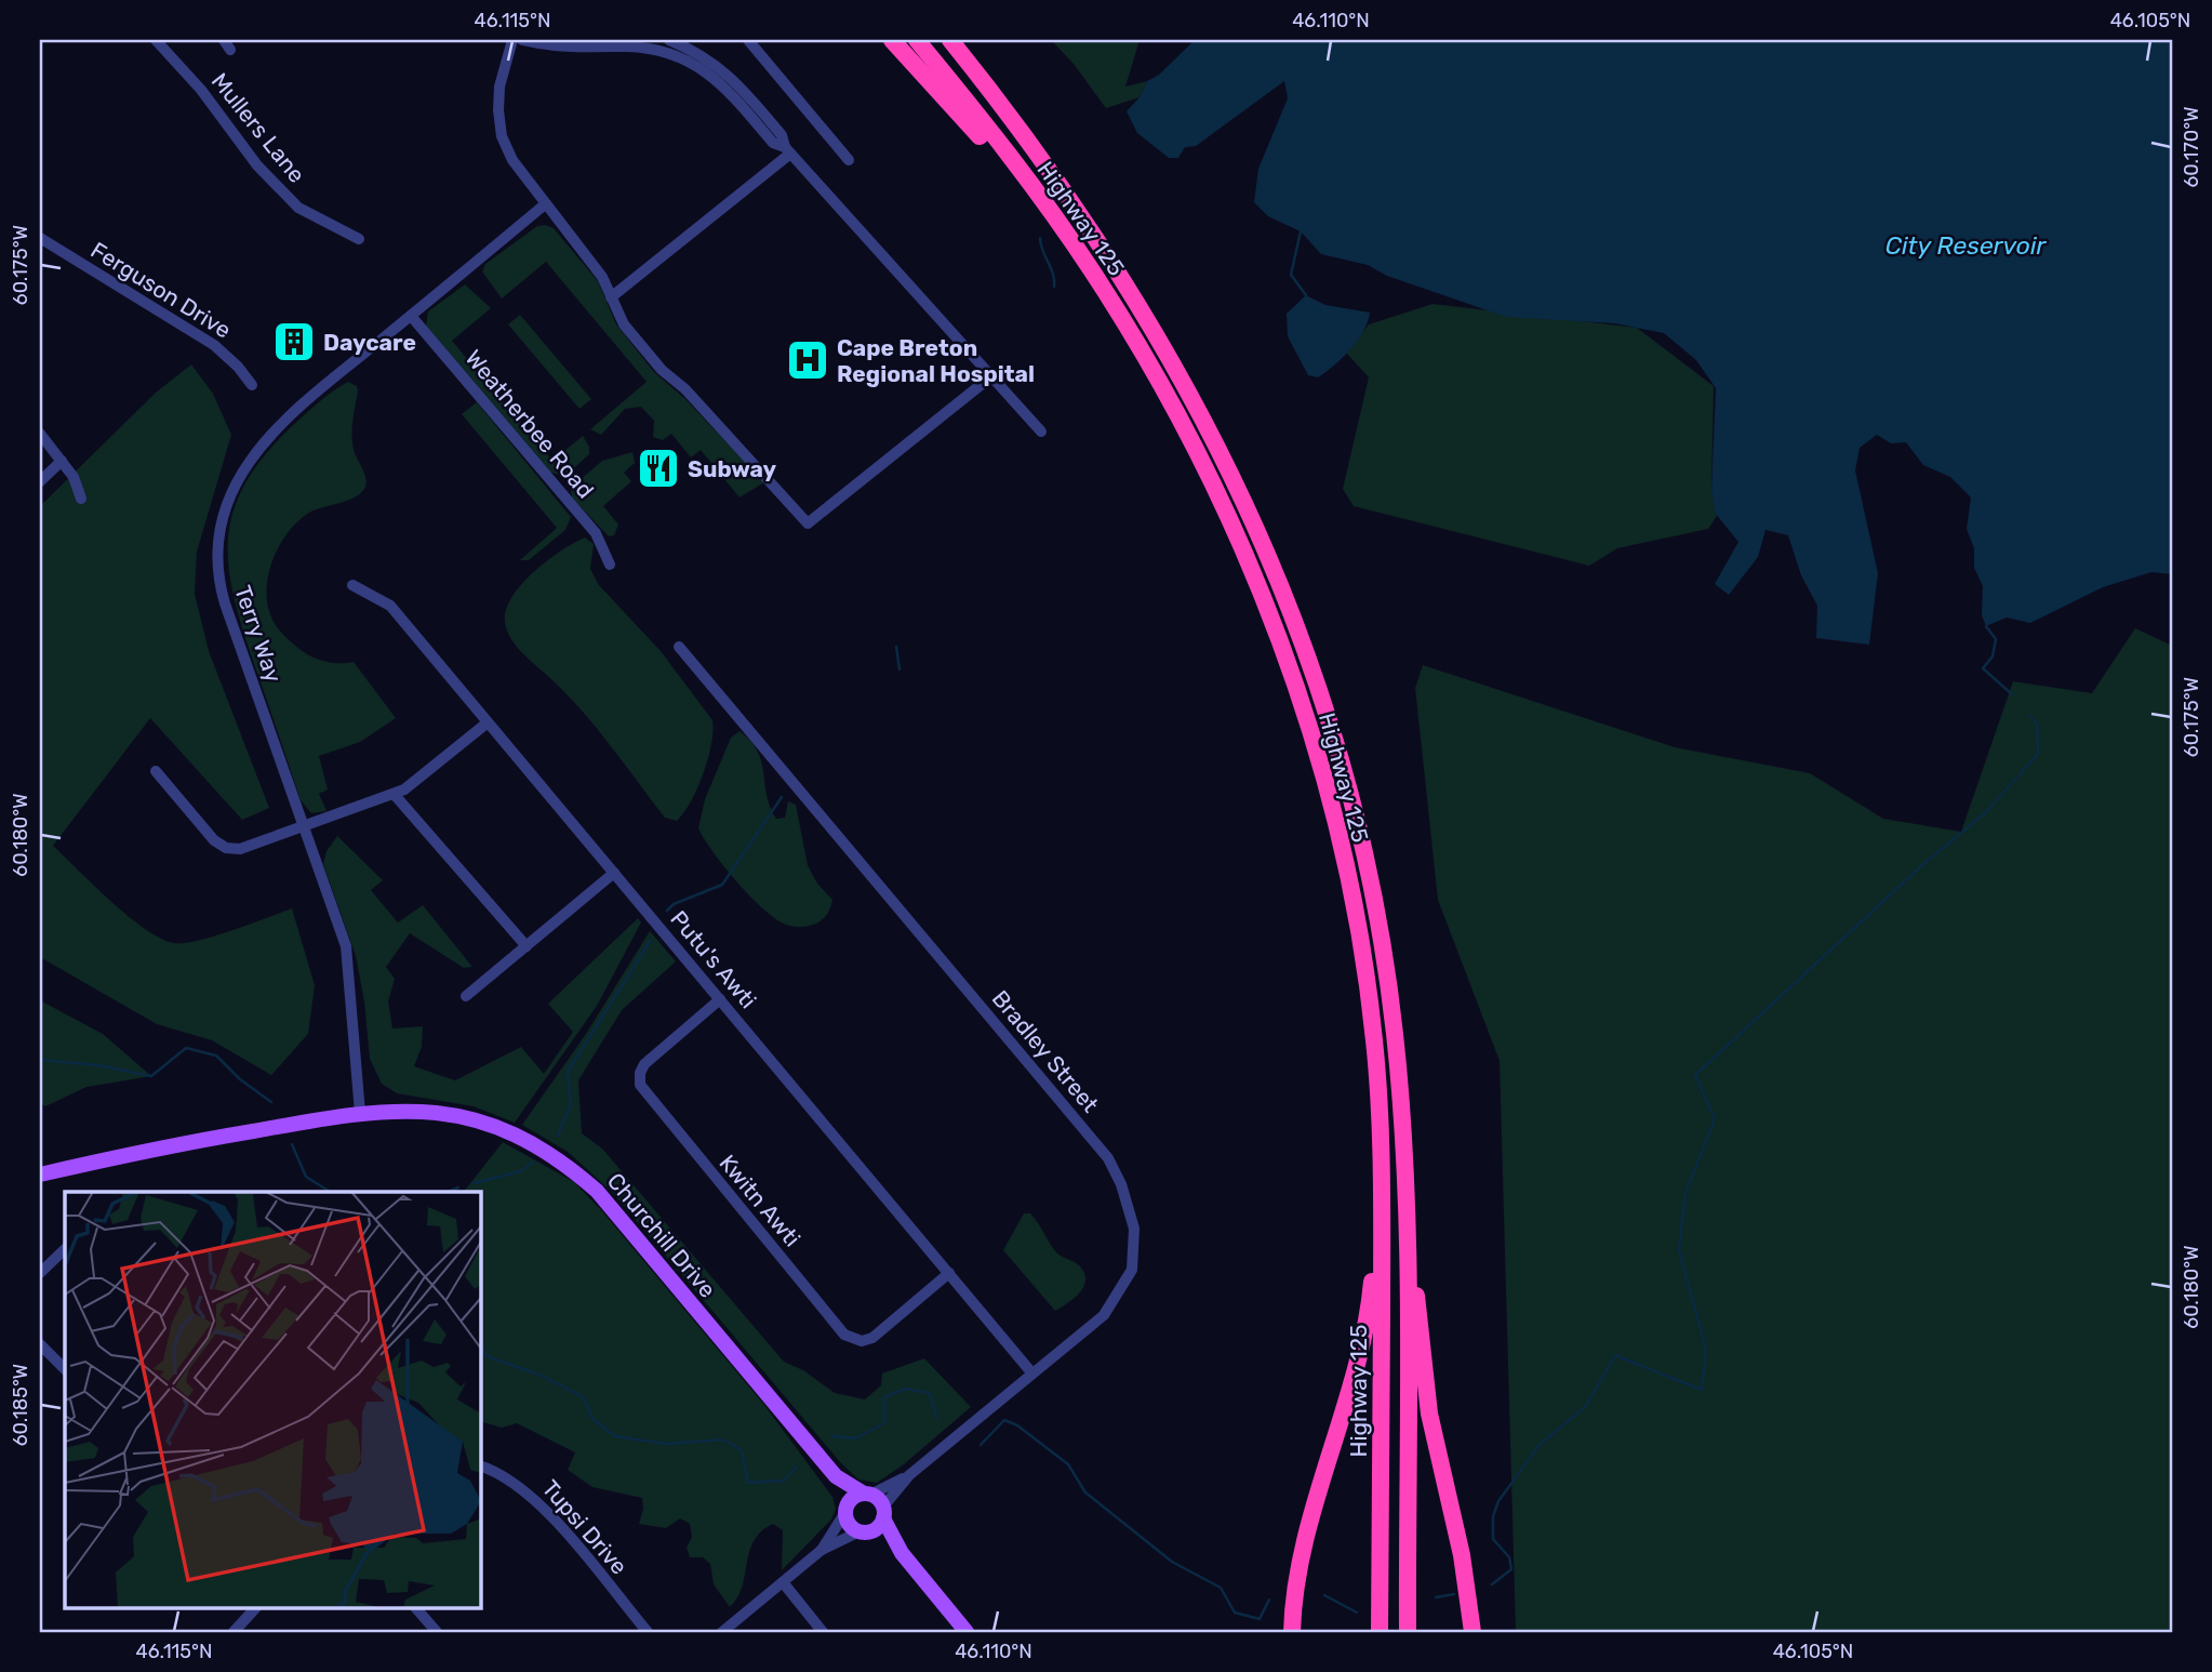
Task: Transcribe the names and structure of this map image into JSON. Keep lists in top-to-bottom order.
{
  "streets": {
    "highway": ["Highway 125"],
    "main road": ["Churchill Drive"],
    "street": [
      "Mullers Lane",
      "Ferguson Drive",
      "Weatherbee Road",
      "Terry Way",
      "Putu's Awti",
      "Bradley Street",
      "Kwitn Awti",
      "Tupsi Drive"
    ]
  },
  "crossings": [
    ["Weatherbee Road", "Terry Way"],
    ["Terry Way", "Churchill Drive"],
    ["Putu's Awti", "Bradley Street"],
    ["Putu's Awti", "Kwitn Awti"],
    ["Bradley Street", "Churchill Drive"]
  ],
  "water": ["City Reservoir"],
  "places": {
    "building": ["Daycare"],
    "hospital": ["Cape Breton Regional Hospital"],
    "restaurant": ["Subway"]
  },
  "coordinates": [
    "46.115°N",
    "46.110°N",
    "46.105°N",
    "60.170°W",
    "60.175°W",
    "60.180°W",
    "60.185°W"
  ]
}
